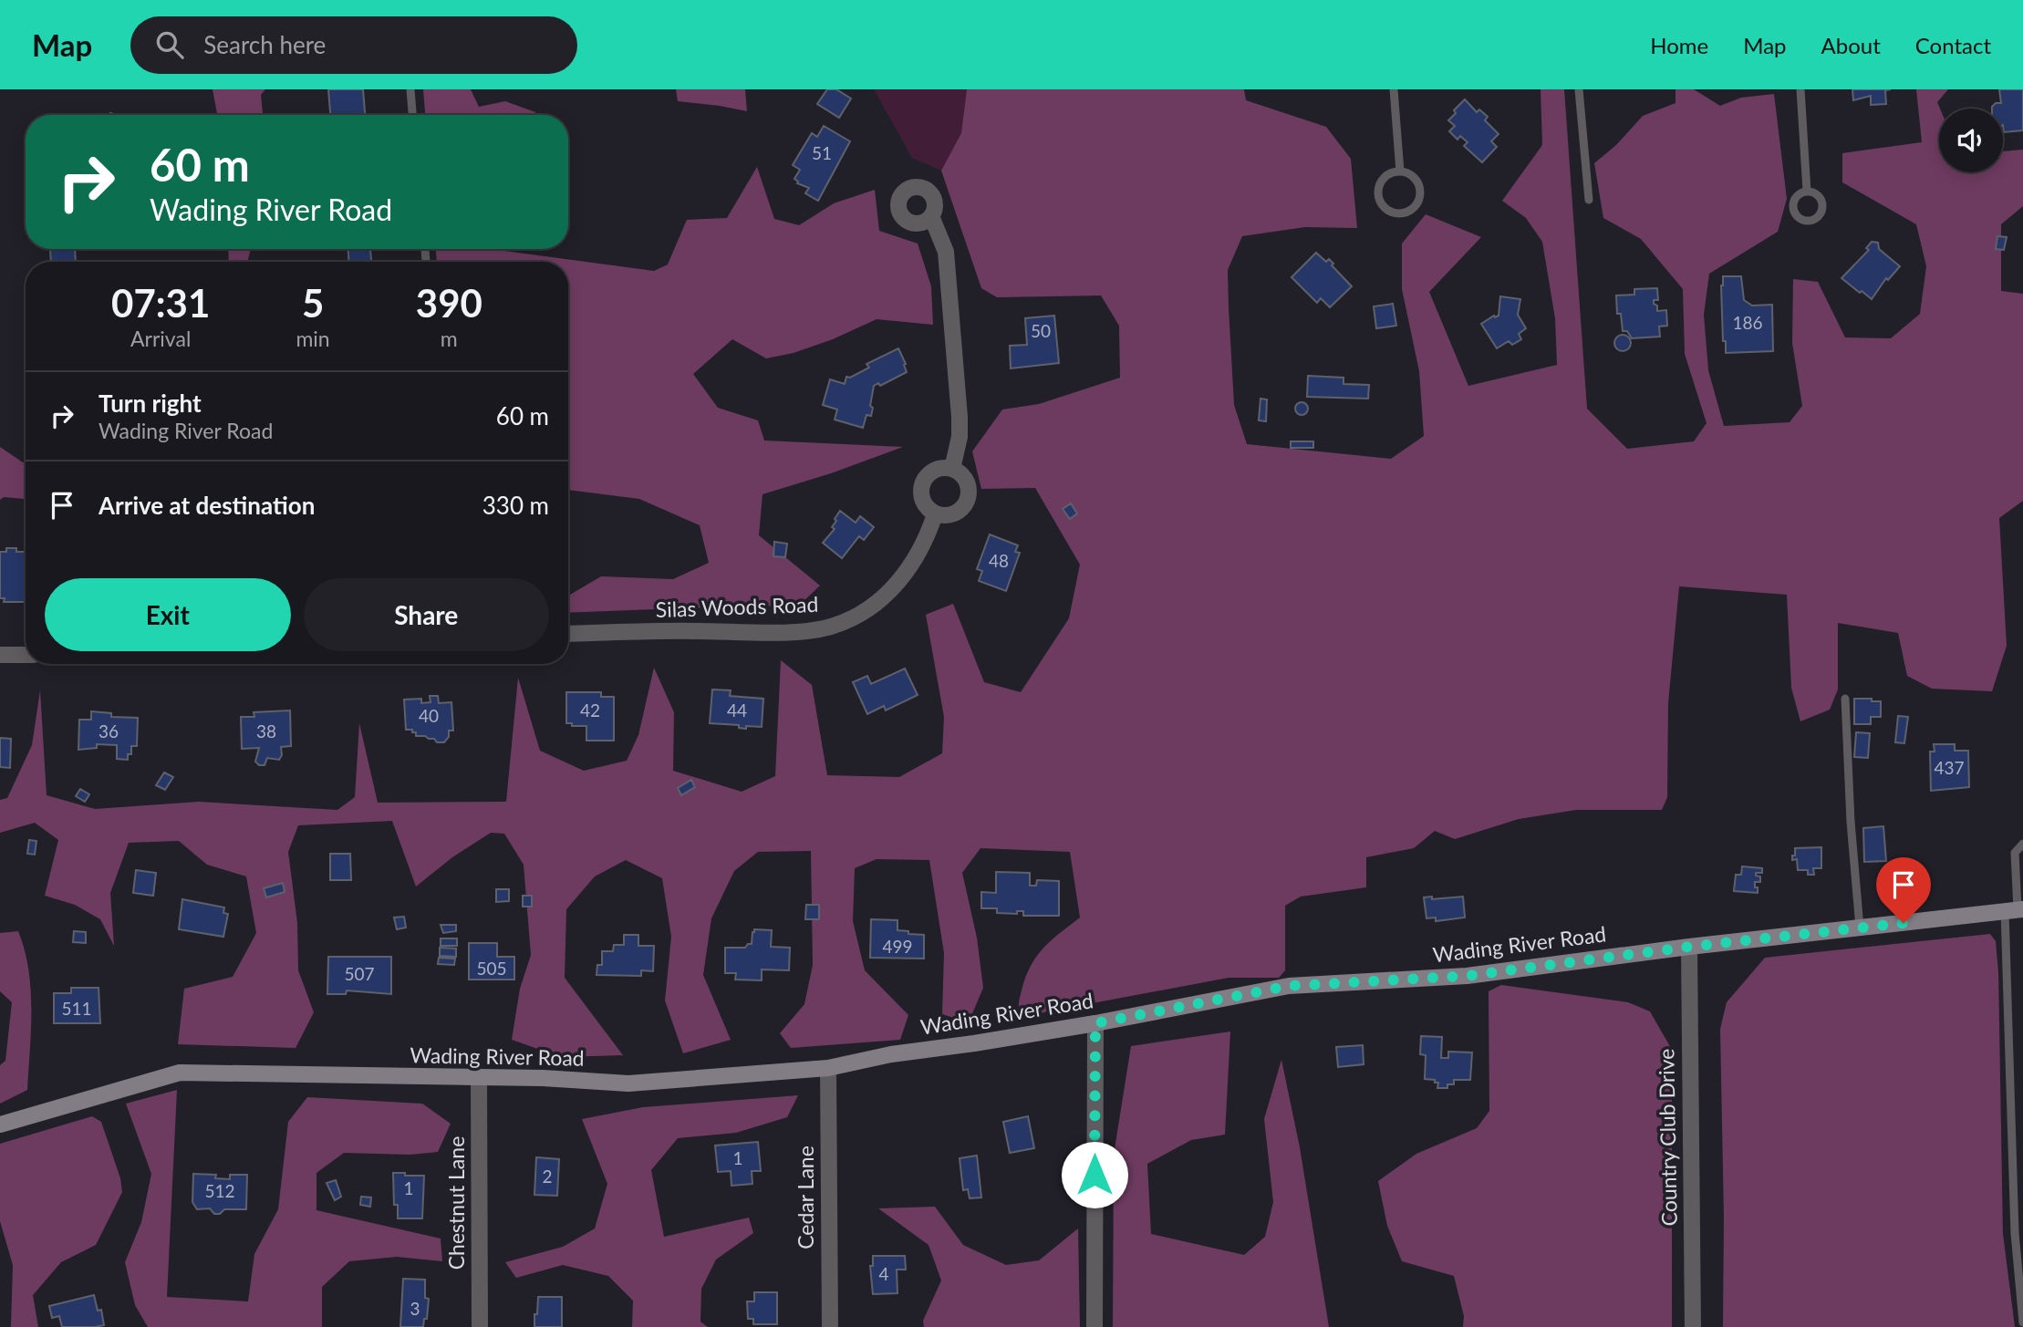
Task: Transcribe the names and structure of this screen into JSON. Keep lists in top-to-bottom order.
{
  "streets": {
    "main road": ["Wading River Road"],
    "street": [
      "Silas Woods Road",
      "Country Club Drive",
      "Cedar Lane",
      "Chestnut Lane"
    ]
  },
  "crossings": [
    ["Wading River Road", "Country Club Drive"],
    ["Wading River Road", "Cedar Lane"],
    ["Wading River Road", "Chestnut Lane"]
  ],
  "house_numbers": [
    "51",
    "186",
    "50",
    "48",
    "42",
    "44",
    "40",
    "36",
    "38",
    "437",
    "499",
    "505",
    "507",
    "511",
    "1",
    "2",
    "1",
    "512",
    "4",
    "3"
  ],
  "page": {
    "header": "Map",
    "search": "Search here",
    "nav": [
      "Home",
      "Map",
      "About",
      "Contact"
    ],
    "turn": ["60 m", "Wading River Road"],
    "eta": [
      "07:31",
      "Arrival",
      "5",
      "min",
      "390",
      "m"
    ],
    "list": [
      {
        "name": "Turn right",
        "note": "Wading River Road",
        "value": "60 m"
      },
      {
        "name": "Arrive at destination",
        "value": "330 m"
      }
    ],
    "buttons": ["Exit", "Share"]
  }
}
